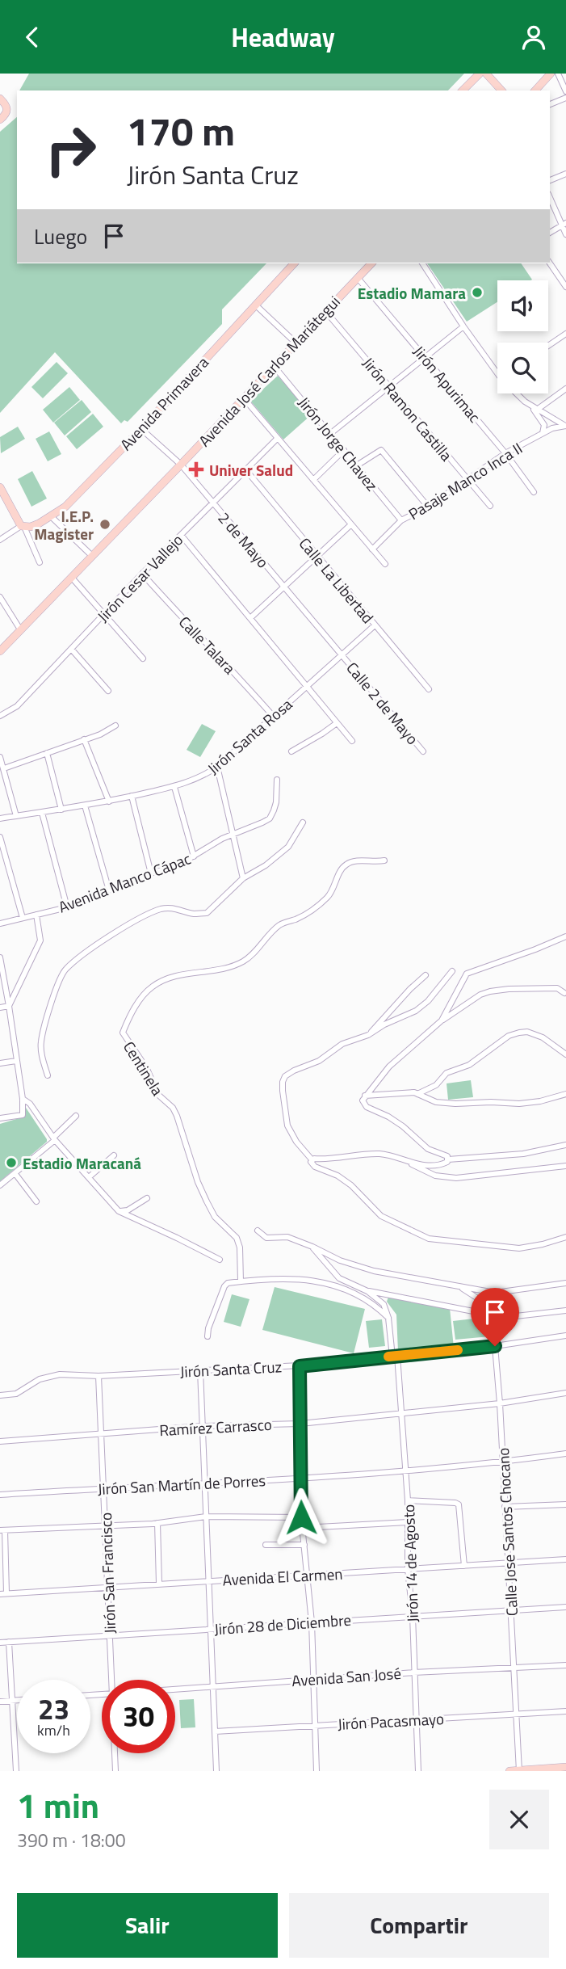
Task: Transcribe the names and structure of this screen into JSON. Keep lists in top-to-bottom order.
{
  "streets": {
    "main road": ["Avenida José Carlos Mariátegui", "Avenida Primavera"],
    "street": [
      "Jirón Apurimac",
      "Jirón Ramon Castilla",
      "Jirón Jorge Chavez",
      "Pasaje Manco Inca II",
      "2 de Mayo",
      "Jirón Cesar Vallejo",
      "Calle La Libertad",
      "Calle Talara",
      "Calle 2 de Mayo",
      "Jirón Santa Rosa",
      "Avenida Manco Cápac",
      "Centinela",
      "Jirón Santa Cruz",
      "Ramírez Carrasco",
      "Jirón San Martín de Porres",
      "Calle Jose Santos Chocano",
      "Jirón 14 de Agosto",
      "Jirón San Francisco",
      "Avenida El Carmen",
      "Jirón 28 de Diciembre",
      "Avenida San José",
      "Jirón Pacasmayo"
    ]
  },
  "crossings": [
    ["Avenida José Carlos Mariátegui", "Jirón Apurimac"],
    ["Avenida José Carlos Mariátegui", "Jirón Ramon Castilla"],
    ["Avenida José Carlos Mariátegui", "Jirón Jorge Chavez"],
    ["Avenida José Carlos Mariátegui", "2 de Mayo"],
    ["Jirón Apurimac", "Pasaje Manco Inca II"],
    ["Avenida Primavera", "2 de Mayo"],
    ["Jirón Ramon Castilla", "Pasaje Manco Inca II"],
    ["Jirón Jorge Chavez", "Pasaje Manco Inca II"],
    ["2 de Mayo", "Jirón Cesar Vallejo"],
    ["2 de Mayo", "Calle 2 de Mayo"],
    ["2 de Mayo", "Jirón Santa Rosa"],
    ["Jirón Cesar Vallejo", "Calle La Libertad"],
    ["Jirón Cesar Vallejo", "Calle Talara"],
    ["Calle La Libertad", "Jirón Santa Rosa"],
    ["Calle Talara", "Jirón Santa Rosa"],
    ["Calle 2 de Mayo", "Jirón Santa Rosa"],
    ["Jirón Santa Cruz", "Calle Jose Santos Chocano"],
    ["Jirón Santa Cruz", "Jirón 14 de Agosto"],
    ["Jirón Santa Cruz", "Jirón San Francisco"],
    ["Ramírez Carrasco", "Calle Jose Santos Chocano"],
    ["Ramírez Carrasco", "Jirón 14 de Agosto"],
    ["Ramírez Carrasco", "Jirón San Francisco"],
    ["Jirón San Martín de Porres", "Calle Jose Santos Chocano"],
    ["Jirón San Martín de Porres", "Jirón 14 de Agosto"],
    ["Jirón San Martín de Porres", "Jirón San Francisco"],
    ["Calle Jose Santos Chocano", "Avenida El Carmen"],
    ["Calle Jose Santos Chocano", "Jirón 28 de Diciembre"],
    ["Calle Jose Santos Chocano", "Avenida San José"],
    ["Calle Jose Santos Chocano", "Jirón Pacasmayo"],
    ["Jirón 14 de Agosto", "Avenida El Carmen"],
    ["Jirón 14 de Agosto", "Jirón 28 de Diciembre"],
    ["Jirón 14 de Agosto", "Avenida San José"],
    ["Jirón 14 de Agosto", "Jirón Pacasmayo"],
    ["Jirón San Francisco", "Avenida El Carmen"],
    ["Jirón San Francisco", "Jirón 28 de Diciembre"]
  ],
  "places": {
    "other": ["Estadio Mamara", "I.E.P. Magister", "Estadio Maracaná"],
    "health": ["Univer Salud"]
  },
  "page": {
    "header": "Headway",
    "turn": ["170 m", "Jirón Santa Cruz"],
    "then": "Luego",
    "speed": "23 km/h",
    "limit": "30",
    "heading": ["1 min", "390 m · 18:00"],
    "buttons": ["Salir", "Compartir"]
  }
}
